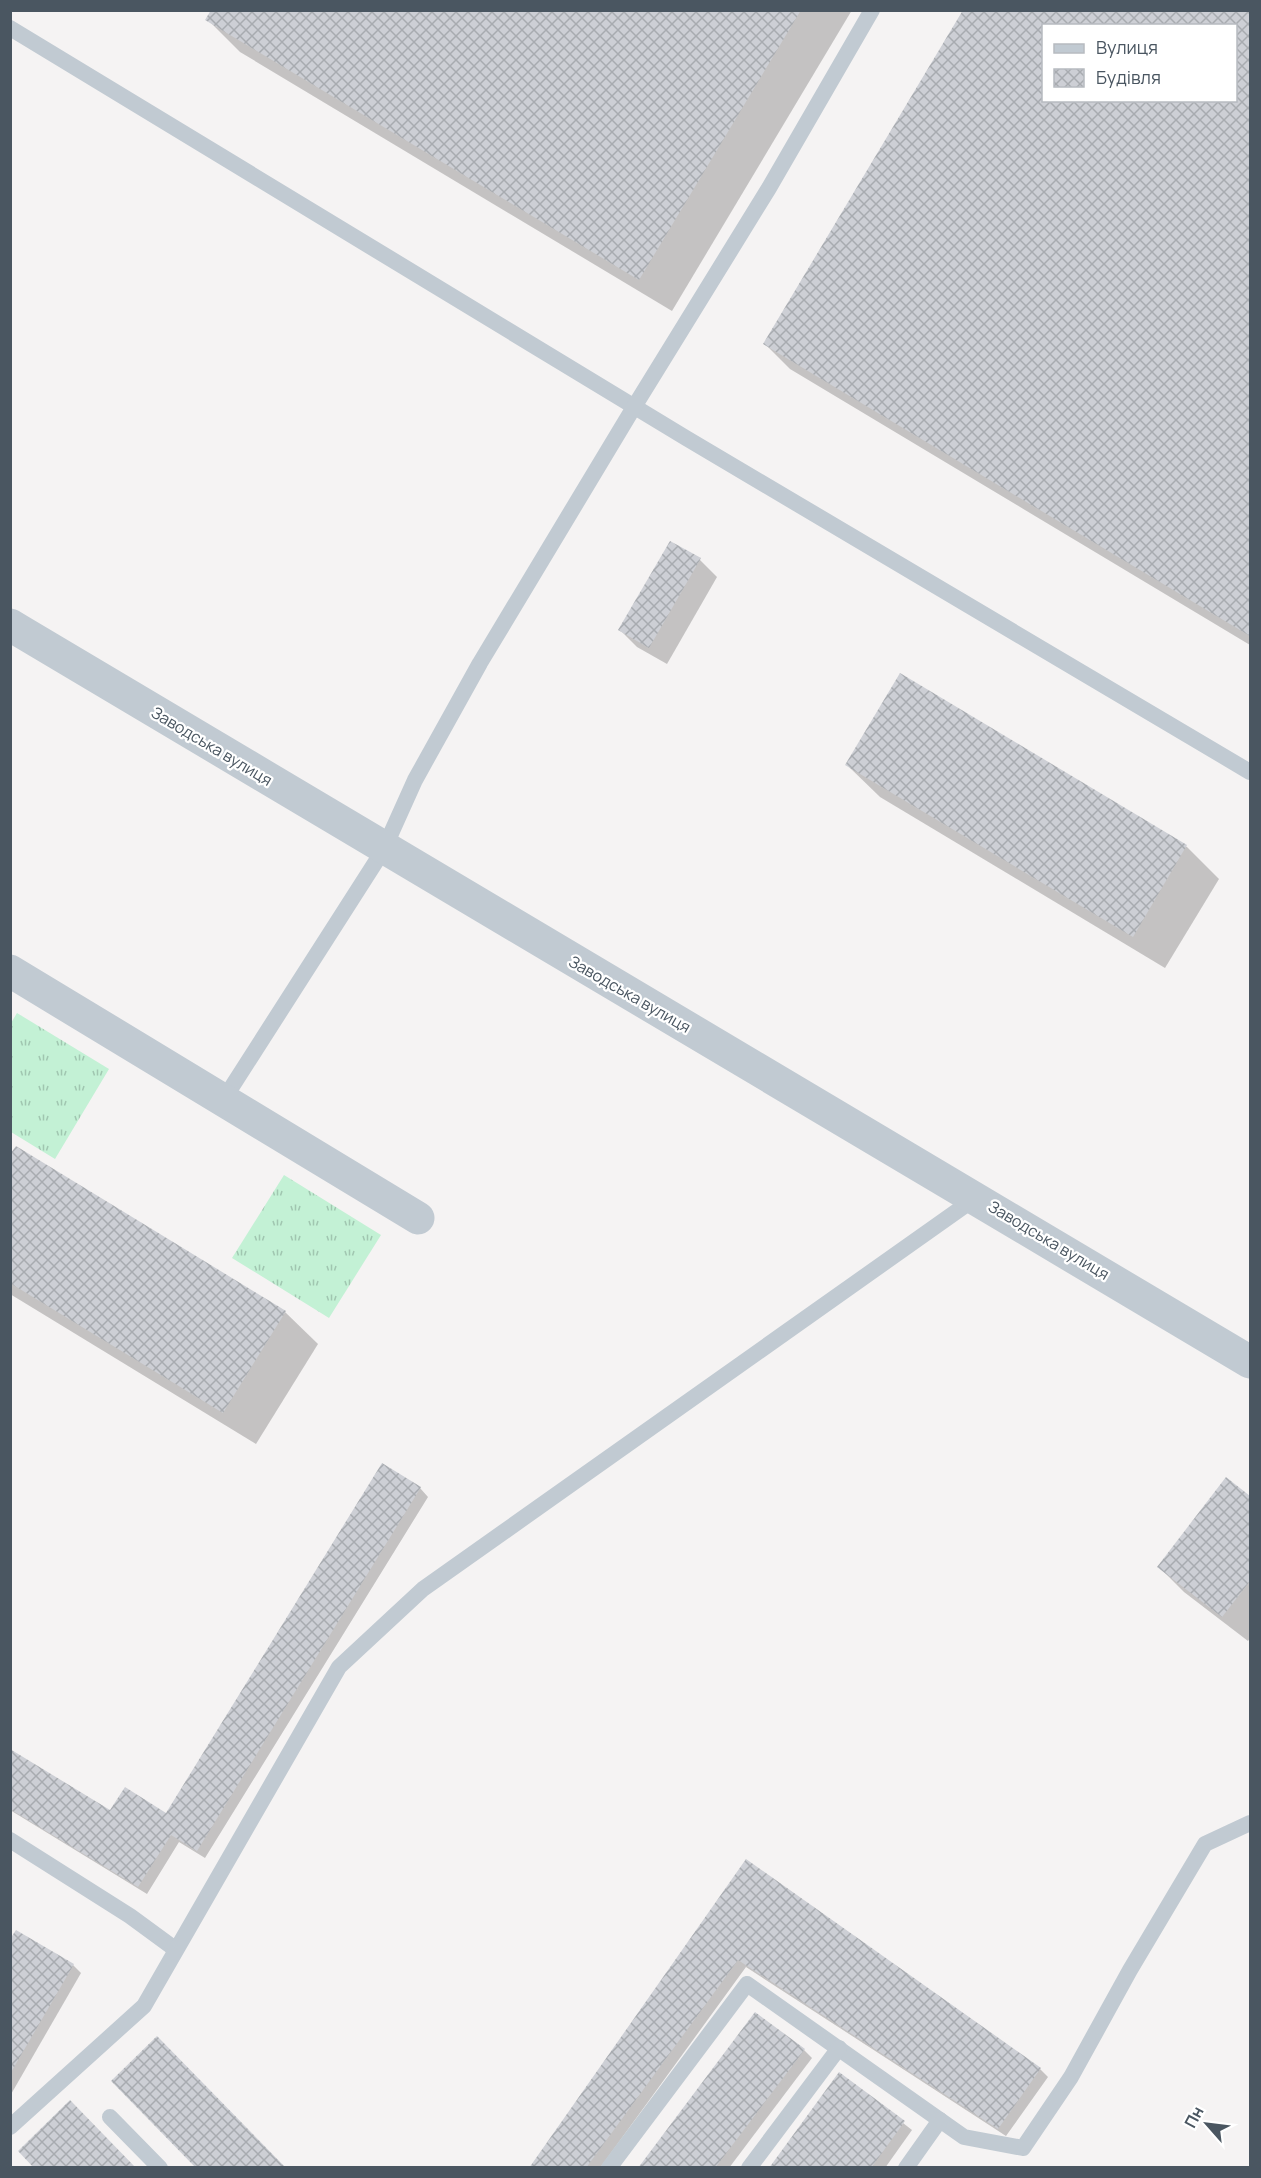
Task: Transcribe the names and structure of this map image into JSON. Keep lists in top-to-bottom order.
{
  "streets": {
    "street": ["Заводська вулиця"]
  },
  "legend": ["Вулиця", "Будівля"],
  "north": "top left"
}
